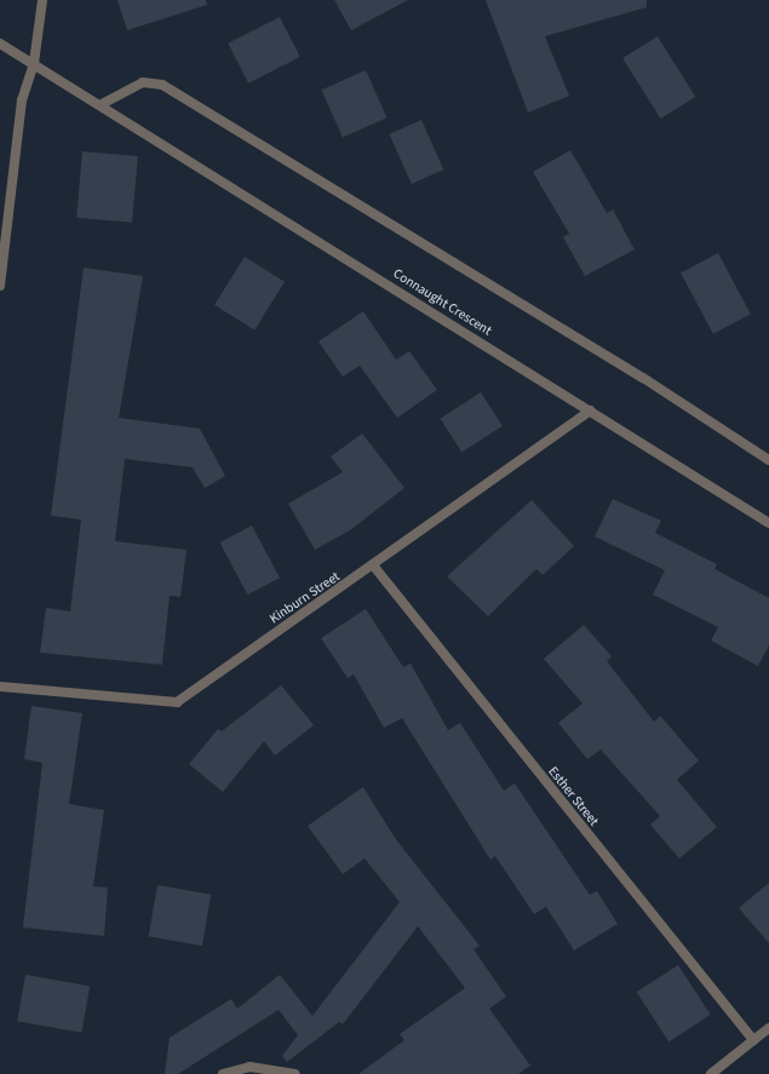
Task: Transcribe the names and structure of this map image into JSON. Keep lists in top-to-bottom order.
{
  "streets": {
    "street": ["Connaught Crescent", "Kinburn Street", "Esther Street"]
  },
  "crossings": [
    ["Connaught Crescent", "Kinburn Street"],
    ["Kinburn Street", "Esther Street"]
  ]
}
